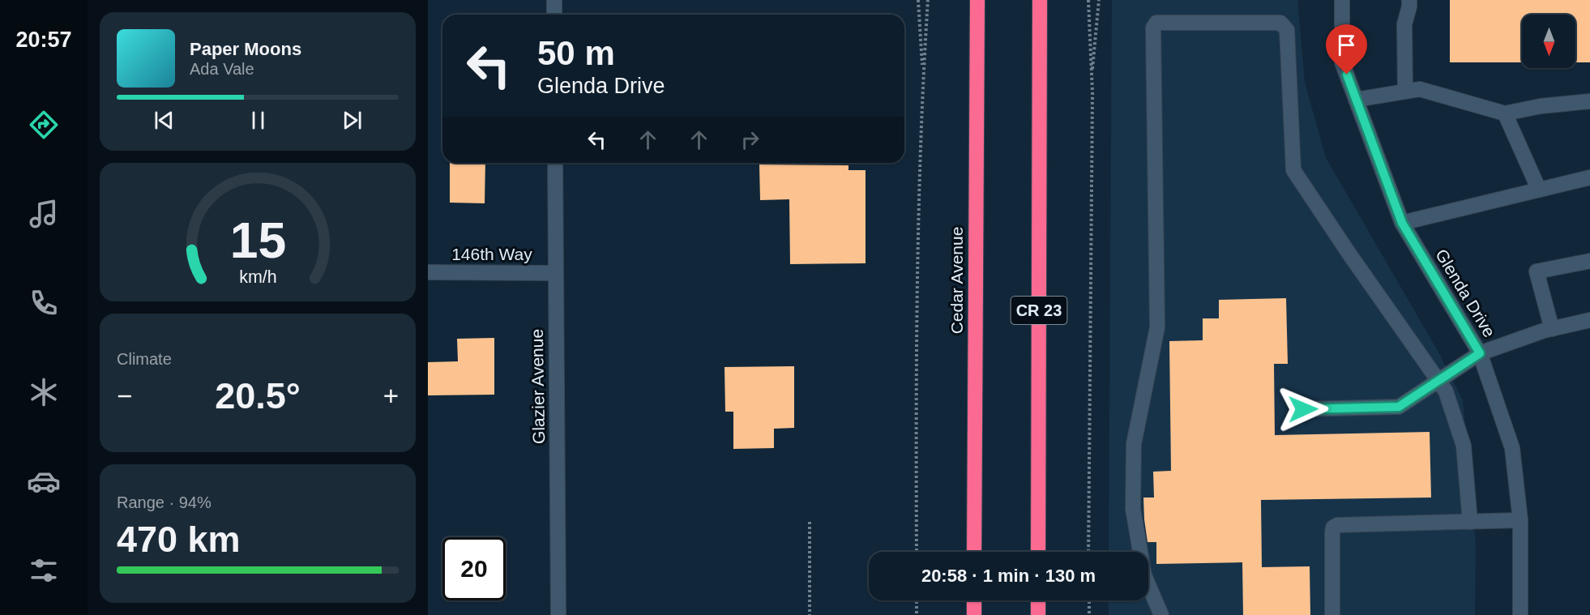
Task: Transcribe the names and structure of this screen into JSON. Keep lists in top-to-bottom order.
{
  "streets": {
    "highway": ["Cedar Avenue", "CR 23"],
    "street": ["146th Way", "Glenda Drive", "Glazier Avenue"]
  },
  "crossings": [
    ["146th Way", "Glazier Avenue"]
  ],
  "north": "bottom",
  "page": {
    "tabs": "20:57",
    "turn": ["50 m", "Glenda Drive"],
    "song": ["Paper Moons", "Ada Vale"],
    "tile": [
      "Climate",
      ["Range · 94%", "470 km"]
    ],
    "heat": ["−", "20.5°", "+"],
    "limit": "20",
    "trip": "20:58 · 1 min · 130 m",
    "gauge": ["15", "km/h"]
  }
}
